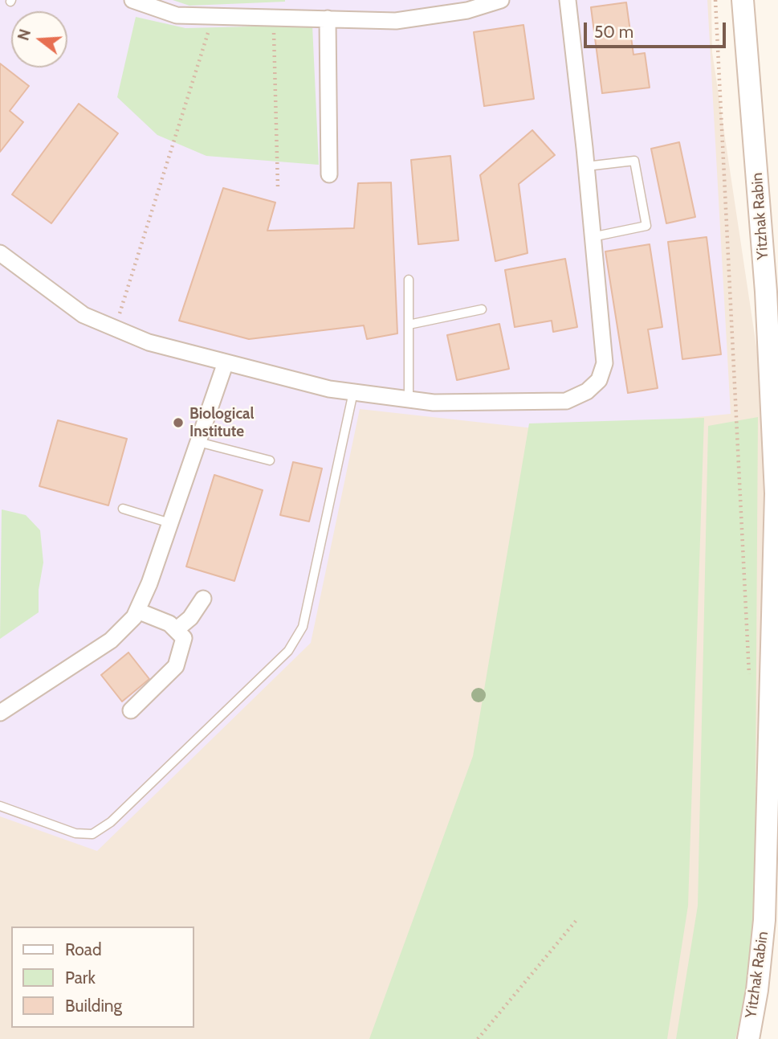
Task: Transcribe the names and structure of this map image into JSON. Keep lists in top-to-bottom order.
{
  "streets": {
    "main road": ["Yitzhak Rabin"]
  },
  "places": ["Biological Institute"],
  "legend": ["Road", "Park", "Building"],
  "scale_bar": "50 m",
  "north": "left"
}
